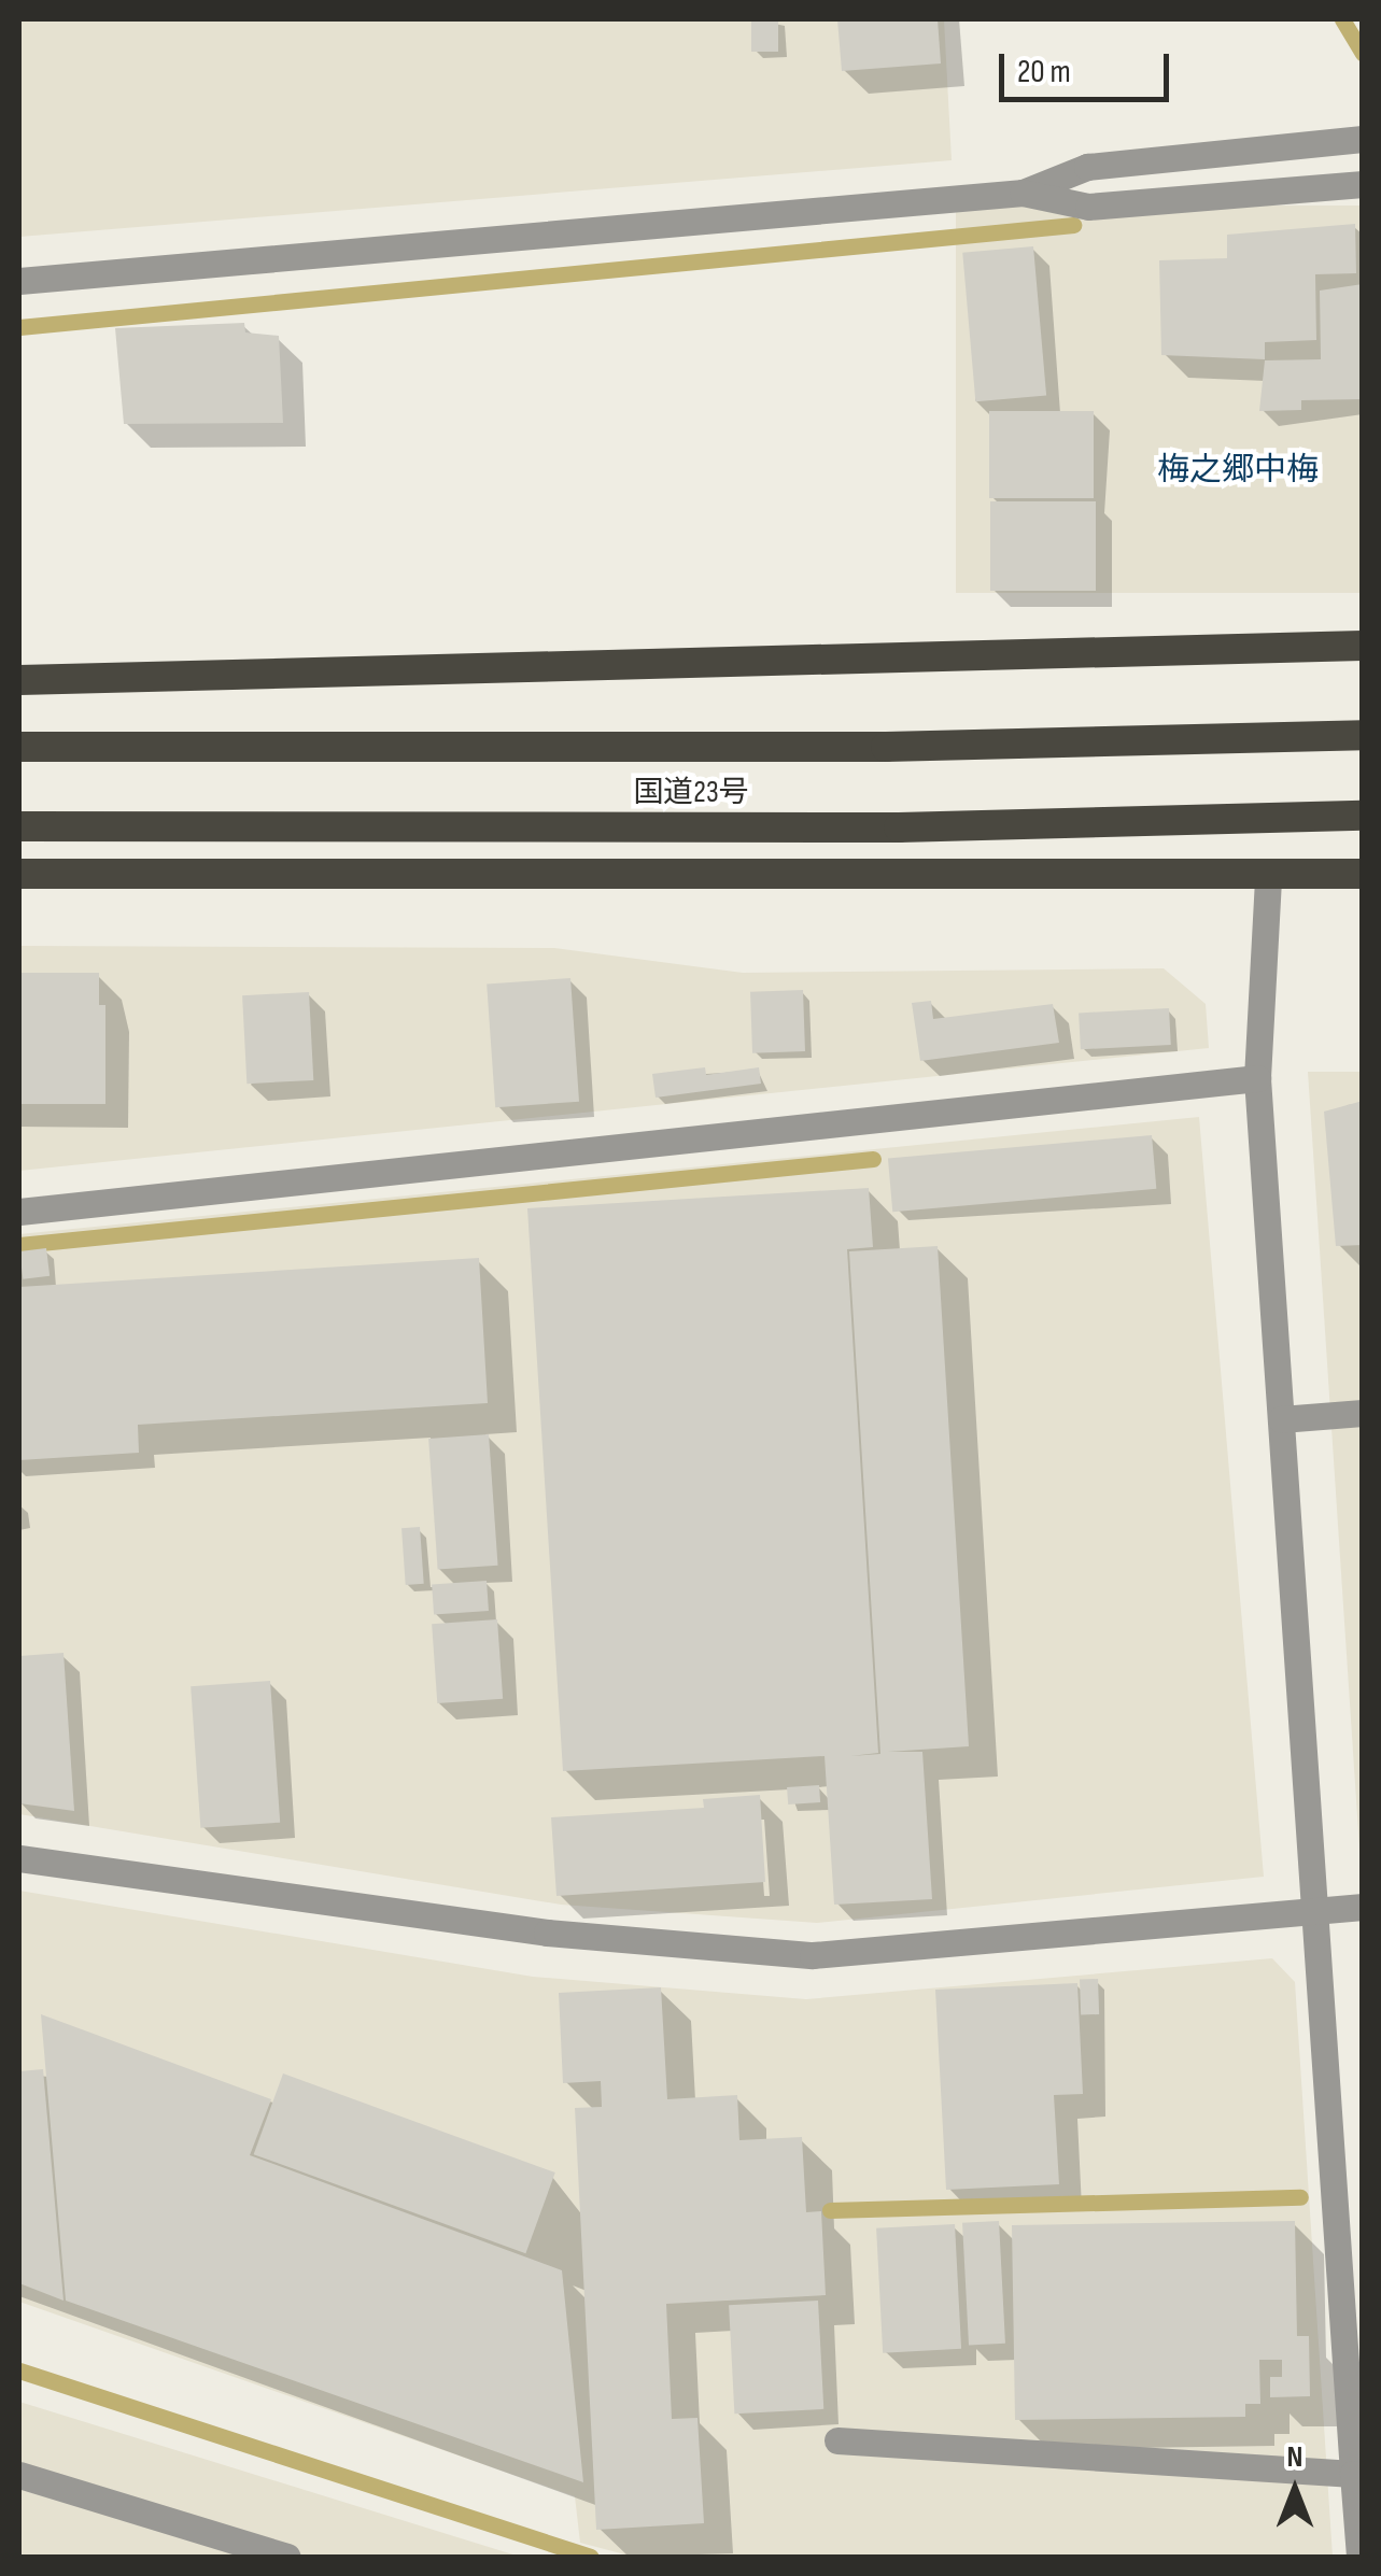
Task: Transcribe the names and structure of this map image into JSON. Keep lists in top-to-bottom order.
{
  "streets": {
    "highway": ["国道23号"]
  },
  "districts": ["梅之郷中梅"],
  "scale_bar": "20 m",
  "north": "top"
}
